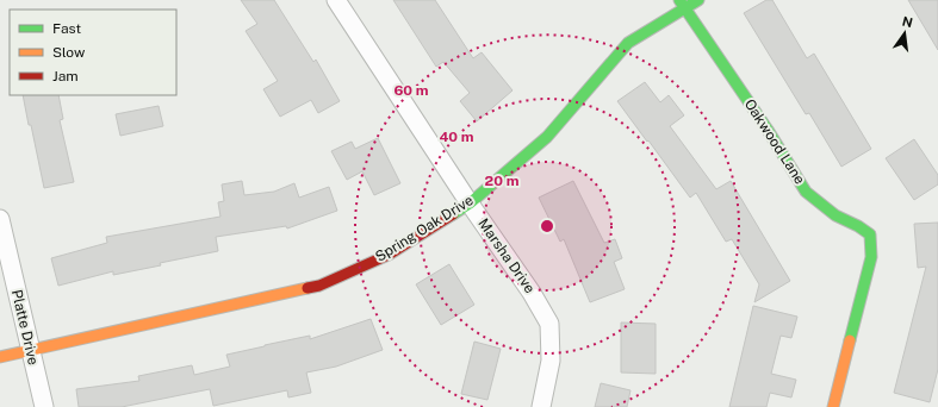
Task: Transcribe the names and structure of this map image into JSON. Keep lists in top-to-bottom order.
{
  "streets": {
    "street": [
      "Oakwood Lane",
      "Spring Oak Drive",
      "Marsha Drive",
      "Platte Drive"
    ]
  },
  "crossings": [
    ["Oakwood Lane", "Spring Oak Drive"],
    ["Spring Oak Drive", "Marsha Drive"],
    ["Spring Oak Drive", "Platte Drive"]
  ],
  "legend": ["Fast", "Slow", "Jam"],
  "north": "top",
  "rings": ["60 m", "40 m", "20 m"]
}
